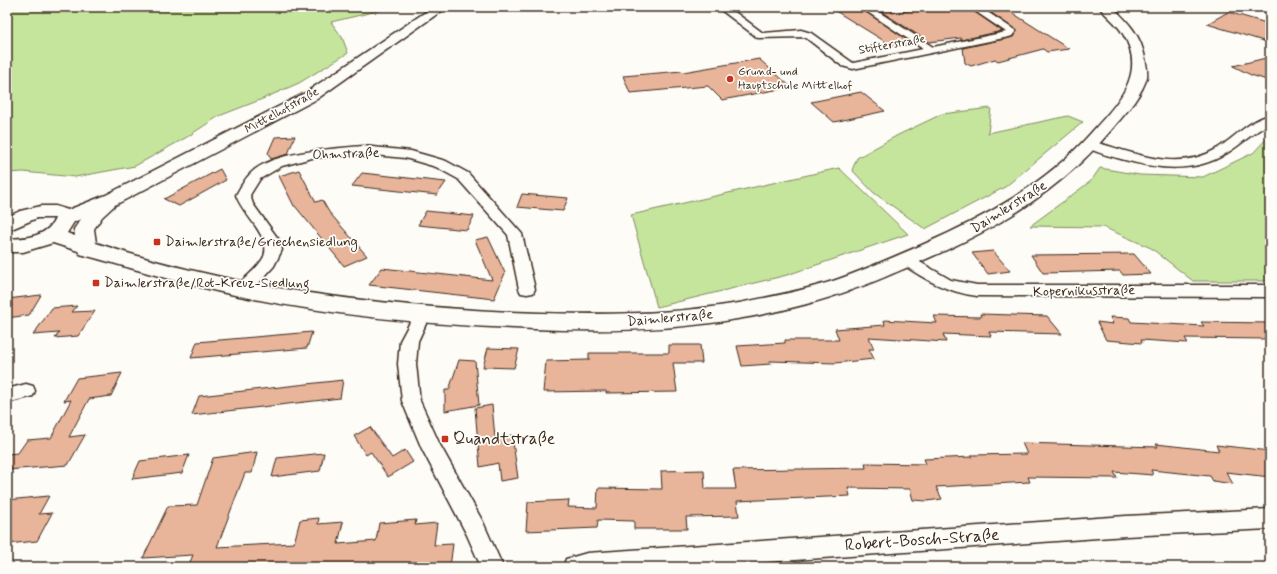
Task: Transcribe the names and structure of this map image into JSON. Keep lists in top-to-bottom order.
{
  "streets": {
    "main road": ["Mittelhofstraße", "Daimlerstraße"],
    "street": [
      "Stifterstraße",
      "Ohmstraße",
      "Kopernikusstraße",
      "Robert-Bosch-Straße"
    ]
  },
  "crossings": [
    ["Mittelhofstraße", "Daimlerstraße"],
    ["Ohmstraße", "Daimlerstraße"],
    ["Daimlerstraße", "Kopernikusstraße"]
  ],
  "places": {
    "other": ["Grund- und Hauptschule Mittelhof"],
    "transit": ["Daimlerstraße/Griechensiedlung", "Daimlerstraße/Rot-Kreuz-Siedlung", "Quandtstraße"]
  }
}
